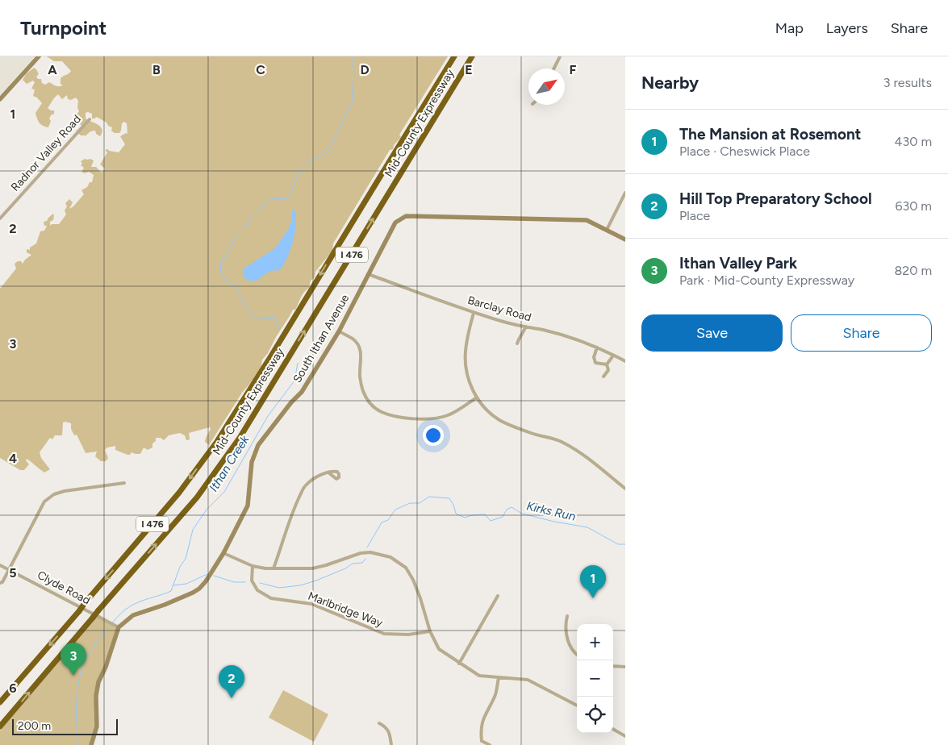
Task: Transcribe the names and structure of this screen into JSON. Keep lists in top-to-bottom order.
{
  "streets": {
    "highway": ["Mid-County Expressway", "I 476"],
    "street": [
      "Radnor Valley Road",
      "Barclay Road",
      "South Ithan Avenue",
      "Clyde Road",
      "Marlbridge Way"
    ]
  },
  "crossings": [
    ["Barclay Road", "South Ithan Avenue"],
    ["South Ithan Avenue", "Clyde Road"]
  ],
  "water": ["Ithan Creek", "Kirks Run"],
  "scale_bar": "200 m",
  "north": "top right",
  "page": {
    "header": "Turnpoint",
    "nav": ["Map", "Layers", "Share"],
    "heading": ["Nearby", "3 results"],
    "list": [
      {
        "mark": "1",
        "name": "The Mansion at Rosemont",
        "note": "Place · Cheswick Place",
        "value": "430 m"
      },
      {
        "mark": "2",
        "name": "Hill Top Preparatory School",
        "note": "Place",
        "value": "630 m"
      },
      {
        "mark": "3",
        "name": "Ithan Valley Park",
        "note": "Park · Mid-County Expressway",
        "value": "820 m"
      }
    ],
    "buttons": ["Save", "Share"],
    "pins": ["1", "3", "2"],
    "map_buttons": ["+", "−"],
    "scale": "200 m"
  },
  "grid": {
    "columns": [
      "A",
      "B",
      "C",
      "D",
      "E",
      "F"
    ],
    "rows": [
      "1",
      "2",
      "3",
      "4",
      "5",
      "6"
    ]
  }
}
